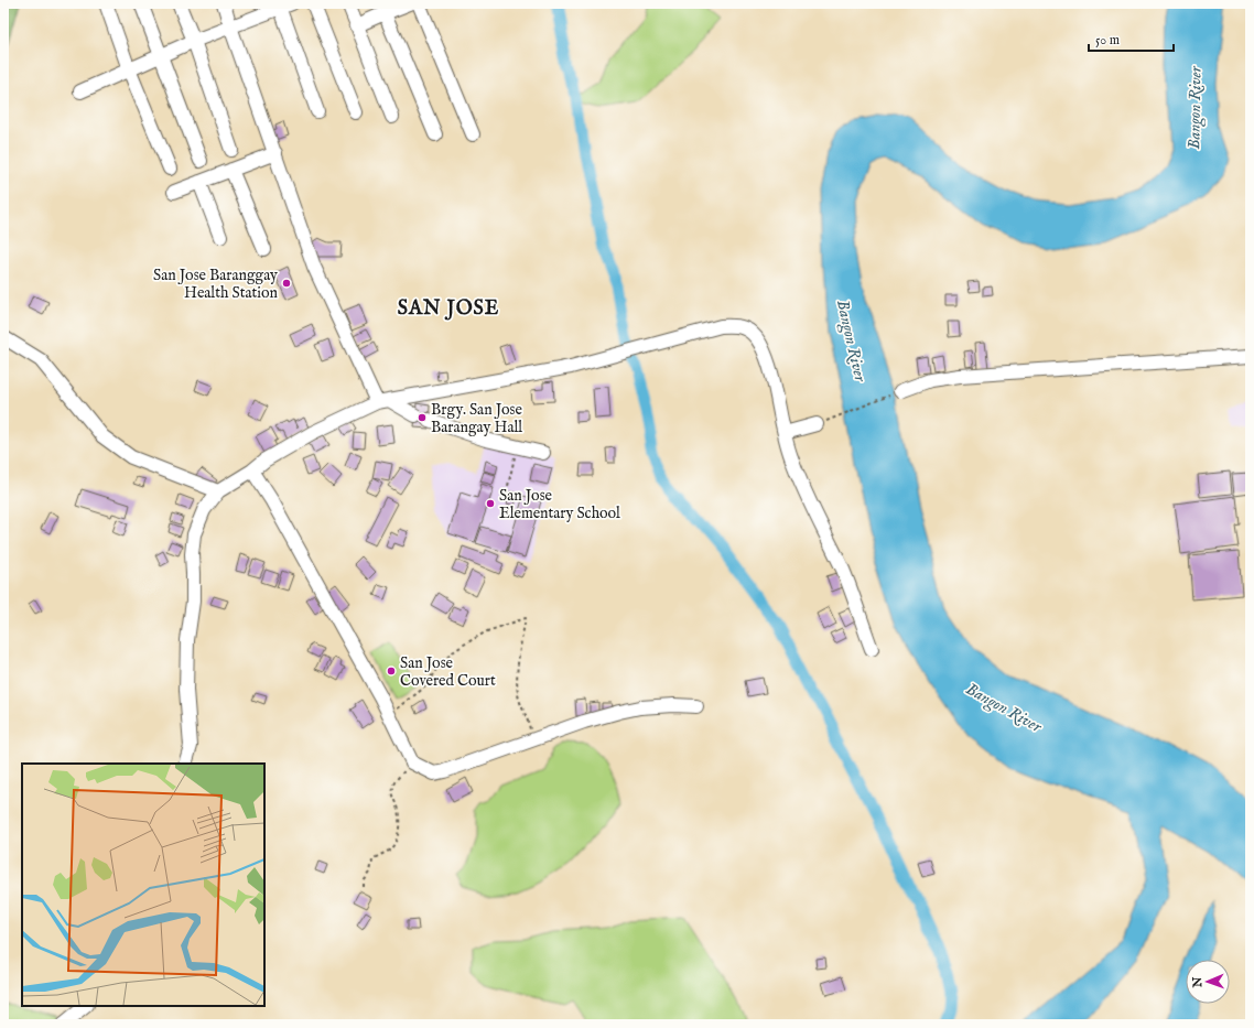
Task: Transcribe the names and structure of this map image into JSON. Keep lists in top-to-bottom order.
{
  "districts": ["SAN JOSE"],
  "water": ["Bangon River"],
  "places": [
    "San Jose Baranggay Health Station",
    "Brgy. San Jose Barangay Hall",
    "San Jose Elementary School",
    "San Jose Covered Court"
  ],
  "scale_bar": "50 m",
  "north": "left"
}
